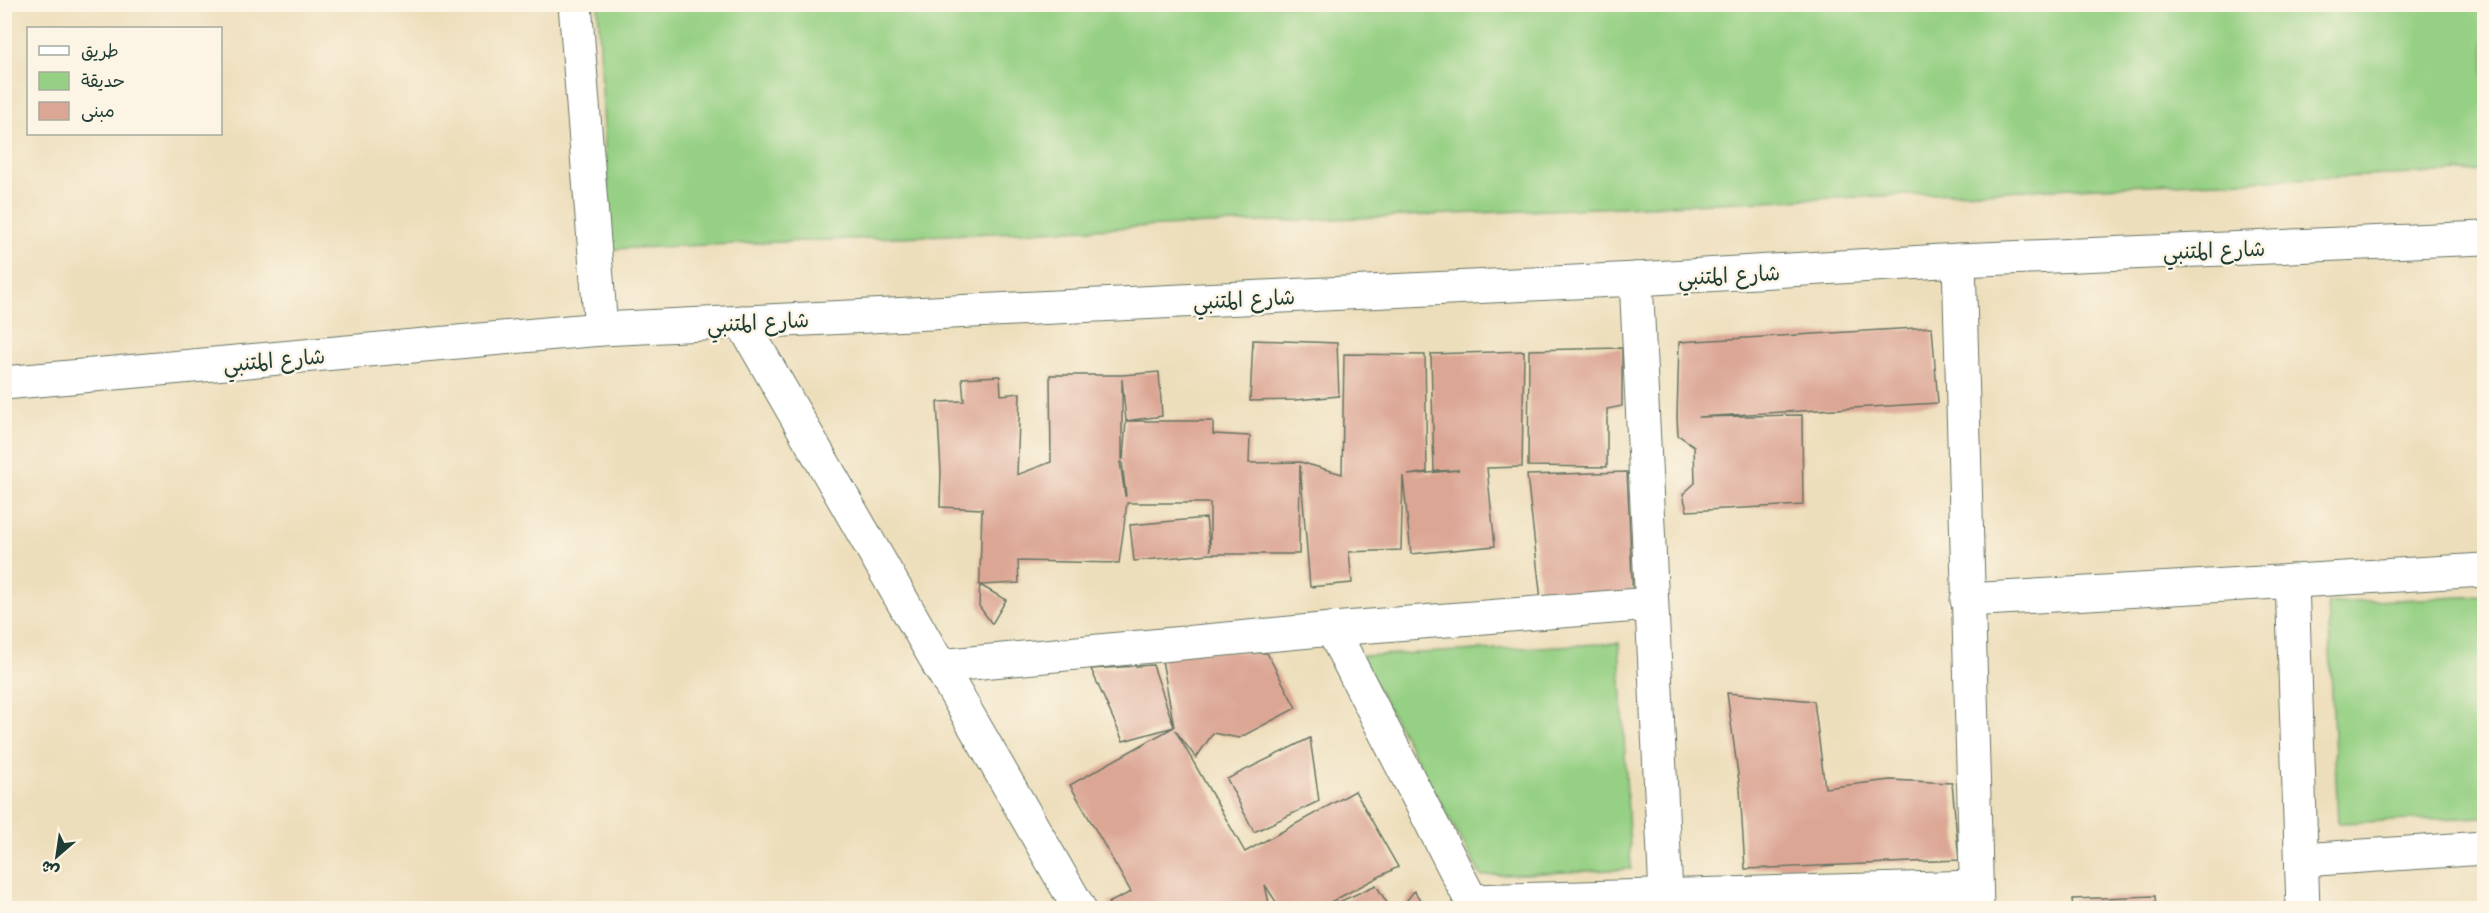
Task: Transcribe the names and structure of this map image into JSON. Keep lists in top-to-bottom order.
{
  "streets": {
    "street": ["شارع المتنبي"]
  },
  "legend": ["طريق", "حديقة", "مبنى"],
  "north": "bottom left"
}
